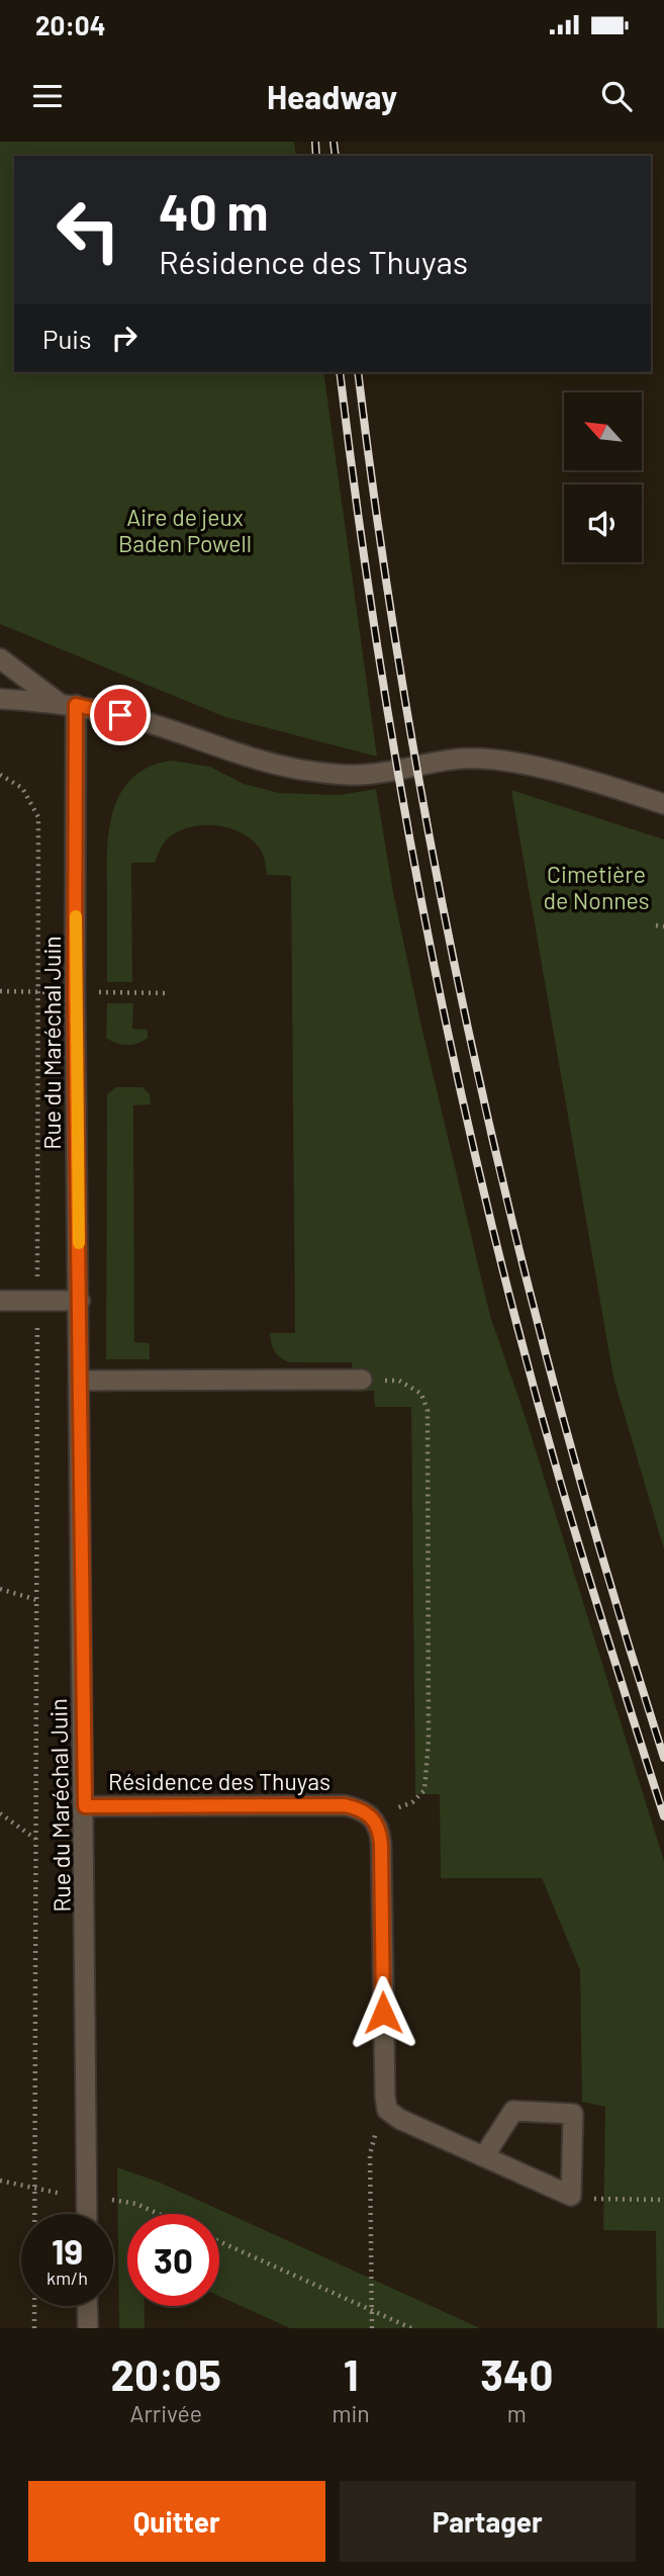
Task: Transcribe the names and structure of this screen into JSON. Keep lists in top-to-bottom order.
{
  "streets": {
    "street": ["Rue du Maréchal Juin", "Résidence des Thuyas"]
  },
  "crossings": [
    ["Rue du Maréchal Juin", "Résidence des Thuyas"]
  ],
  "parks": ["Aire de jeux Baden Powell", "Cimetière de Nonnes"],
  "north": "top left",
  "page": {
    "status": "20:04",
    "header": "Headway",
    "turn": ["40 m", "Résidence des Thuyas"],
    "then": "Puis",
    "speed": "19 km/h",
    "limit": "30",
    "eta": [
      "20:05",
      "Arrivée",
      "1",
      "min",
      "340",
      "m"
    ],
    "buttons": ["Quitter", "Partager"]
  }
}
